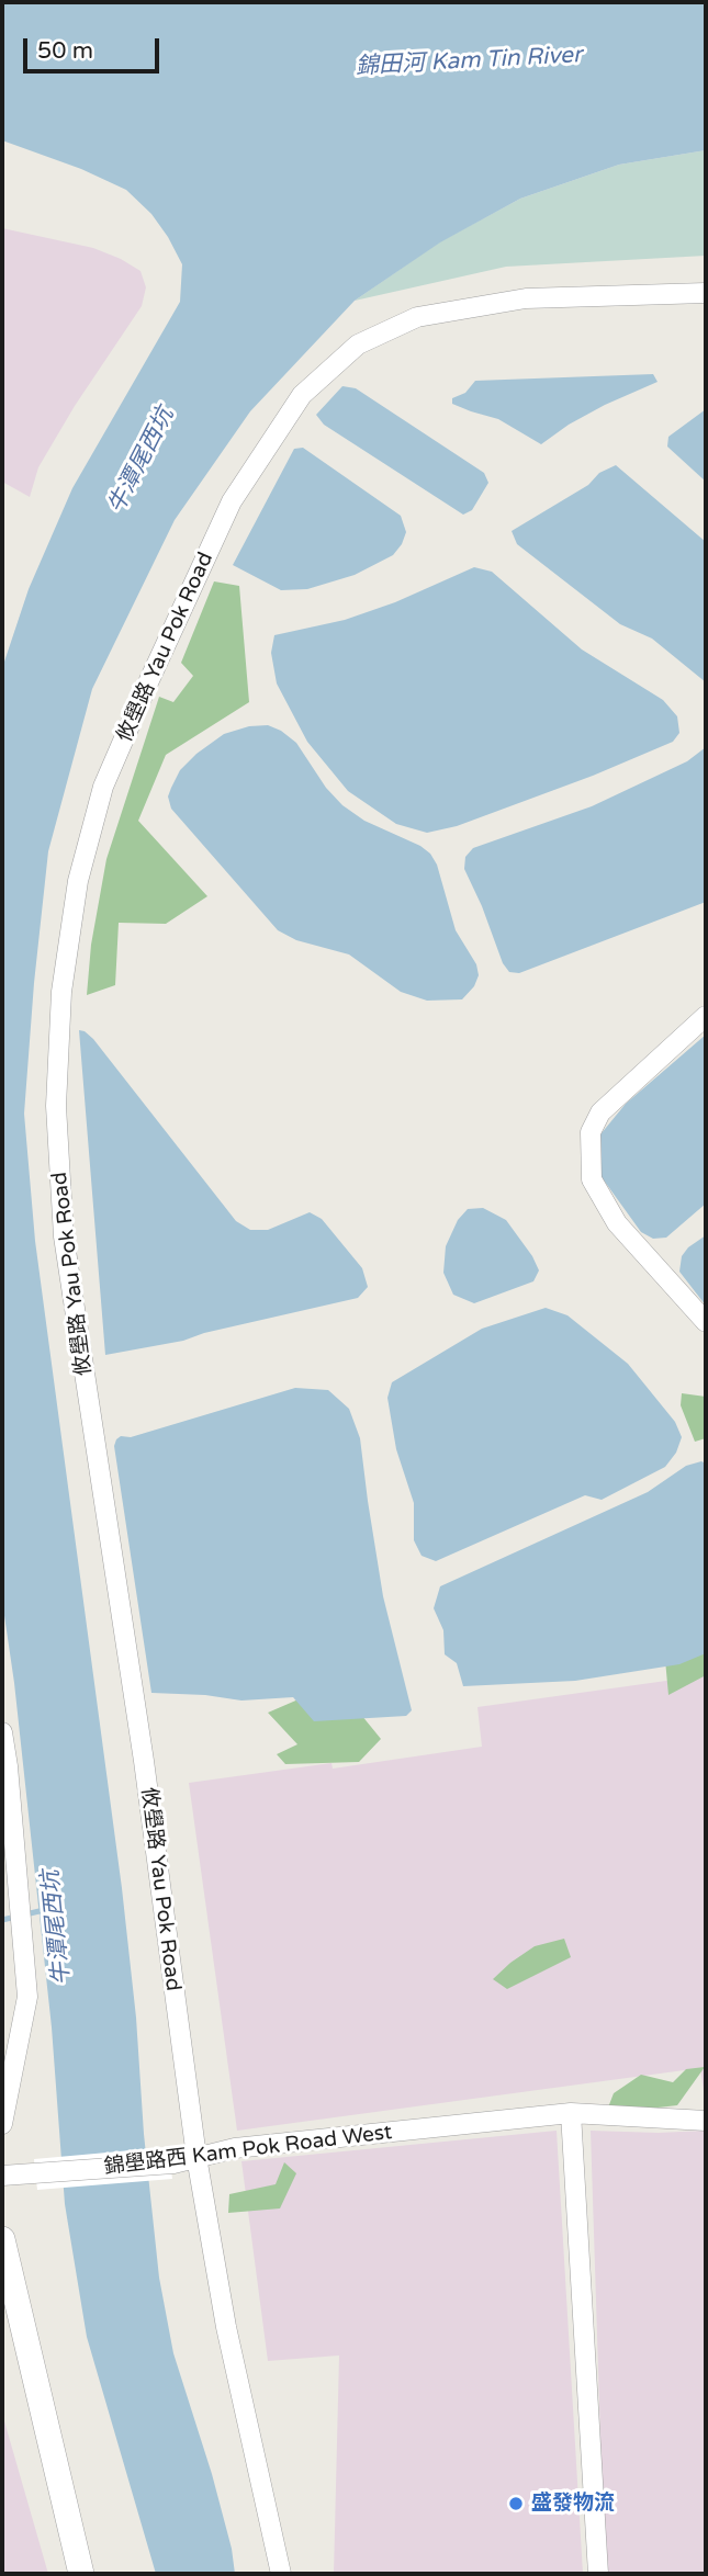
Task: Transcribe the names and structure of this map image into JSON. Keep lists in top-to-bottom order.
{
  "streets": {
    "street": ["攸壆路 Yau Pok Road", "錦壆路西 Kam Pok Road West"]
  },
  "crossings": [
    ["攸壆路 Yau Pok Road", "錦壆路西 Kam Pok Road West"]
  ],
  "water": ["錦田河 Kam Tin River", "牛潭尾西坑"],
  "places": ["盛發物流"],
  "scale_bar": "50 m"
}
